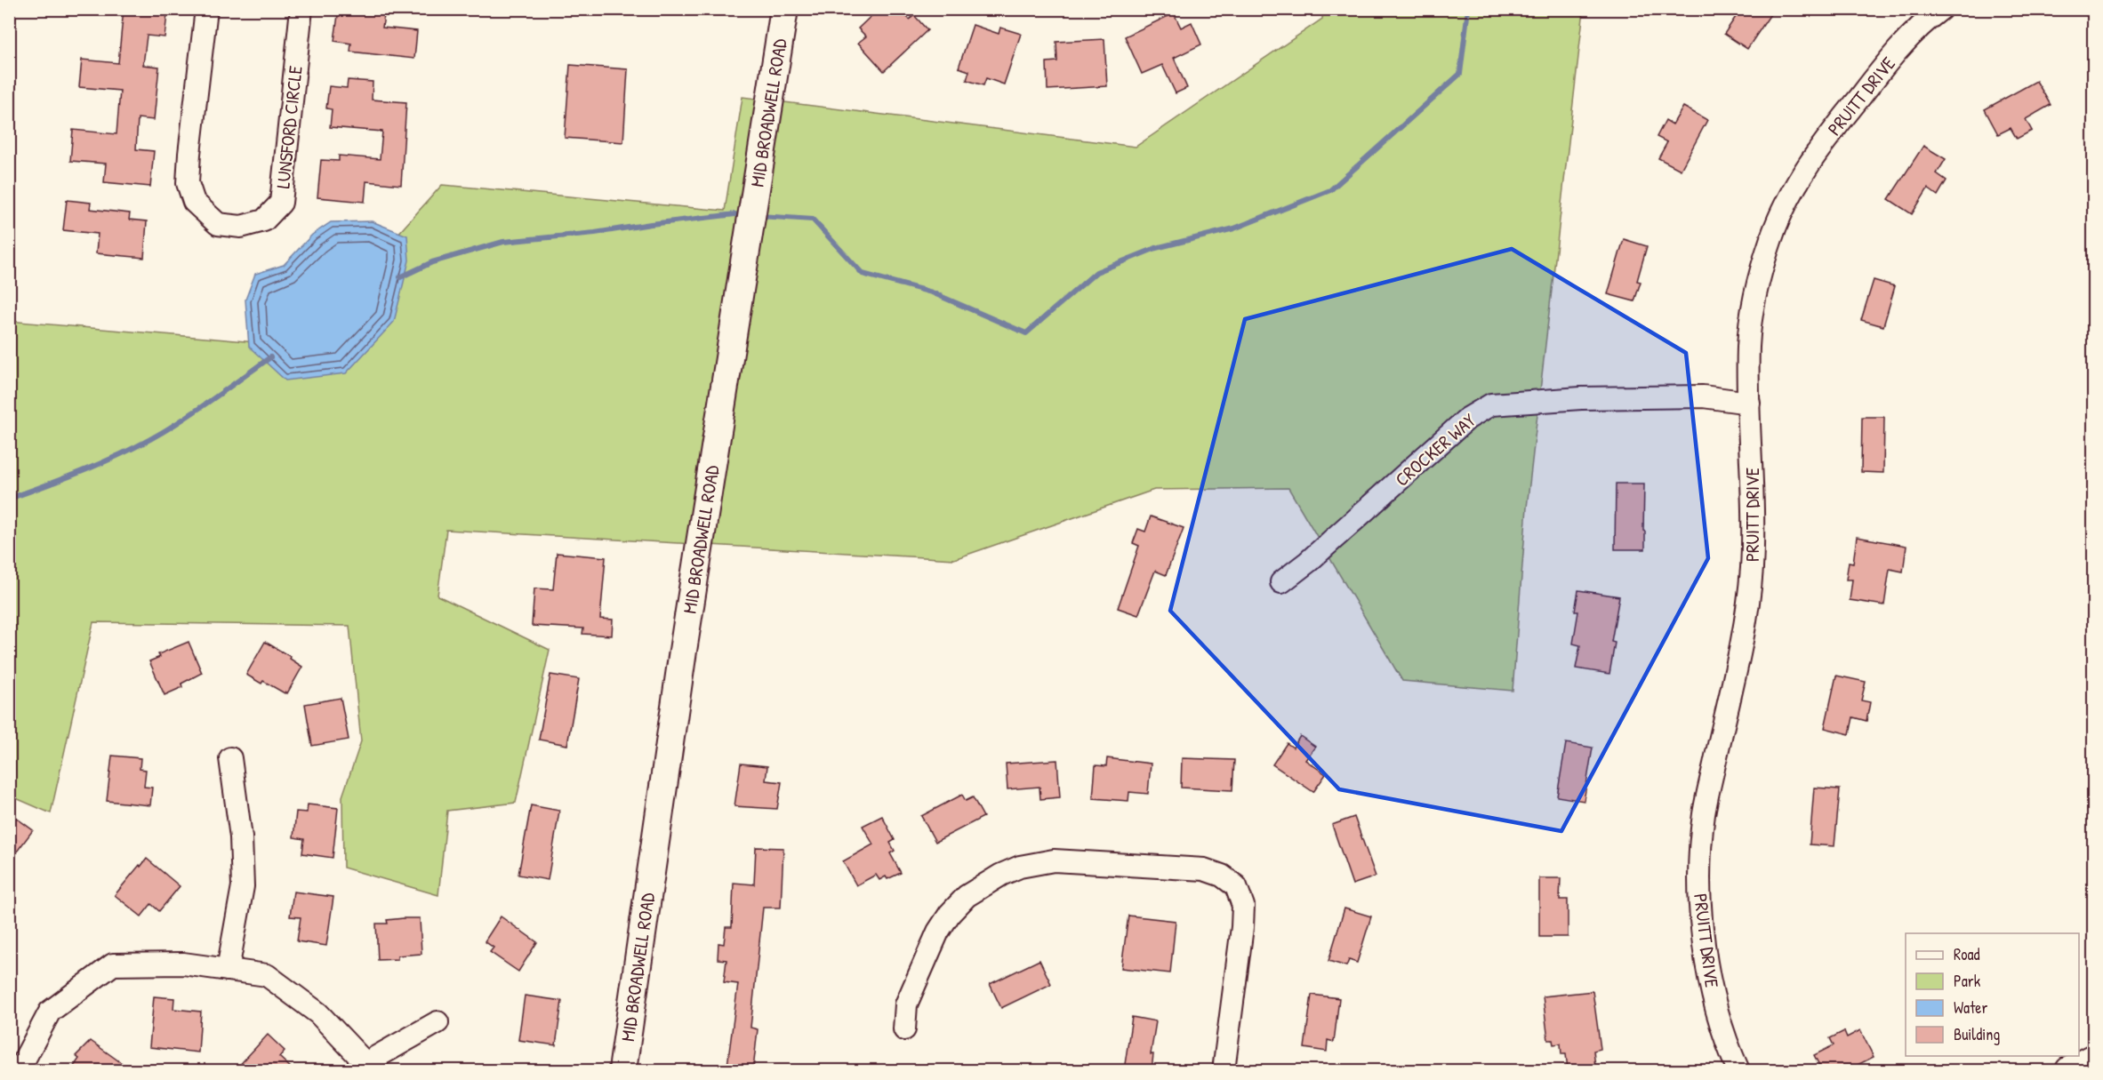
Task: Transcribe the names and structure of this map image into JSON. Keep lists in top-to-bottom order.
{
  "streets": {
    "street": [
      "PRUITT DRIVE",
      "MID BROADWELL ROAD",
      "LUNSFORD CIRCLE",
      "CROCKER WAY"
    ]
  },
  "crossings": [
    ["PRUITT DRIVE", "CROCKER WAY"]
  ],
  "legend": [
    "Road",
    "Park",
    "Water",
    "Building"
  ]
}
